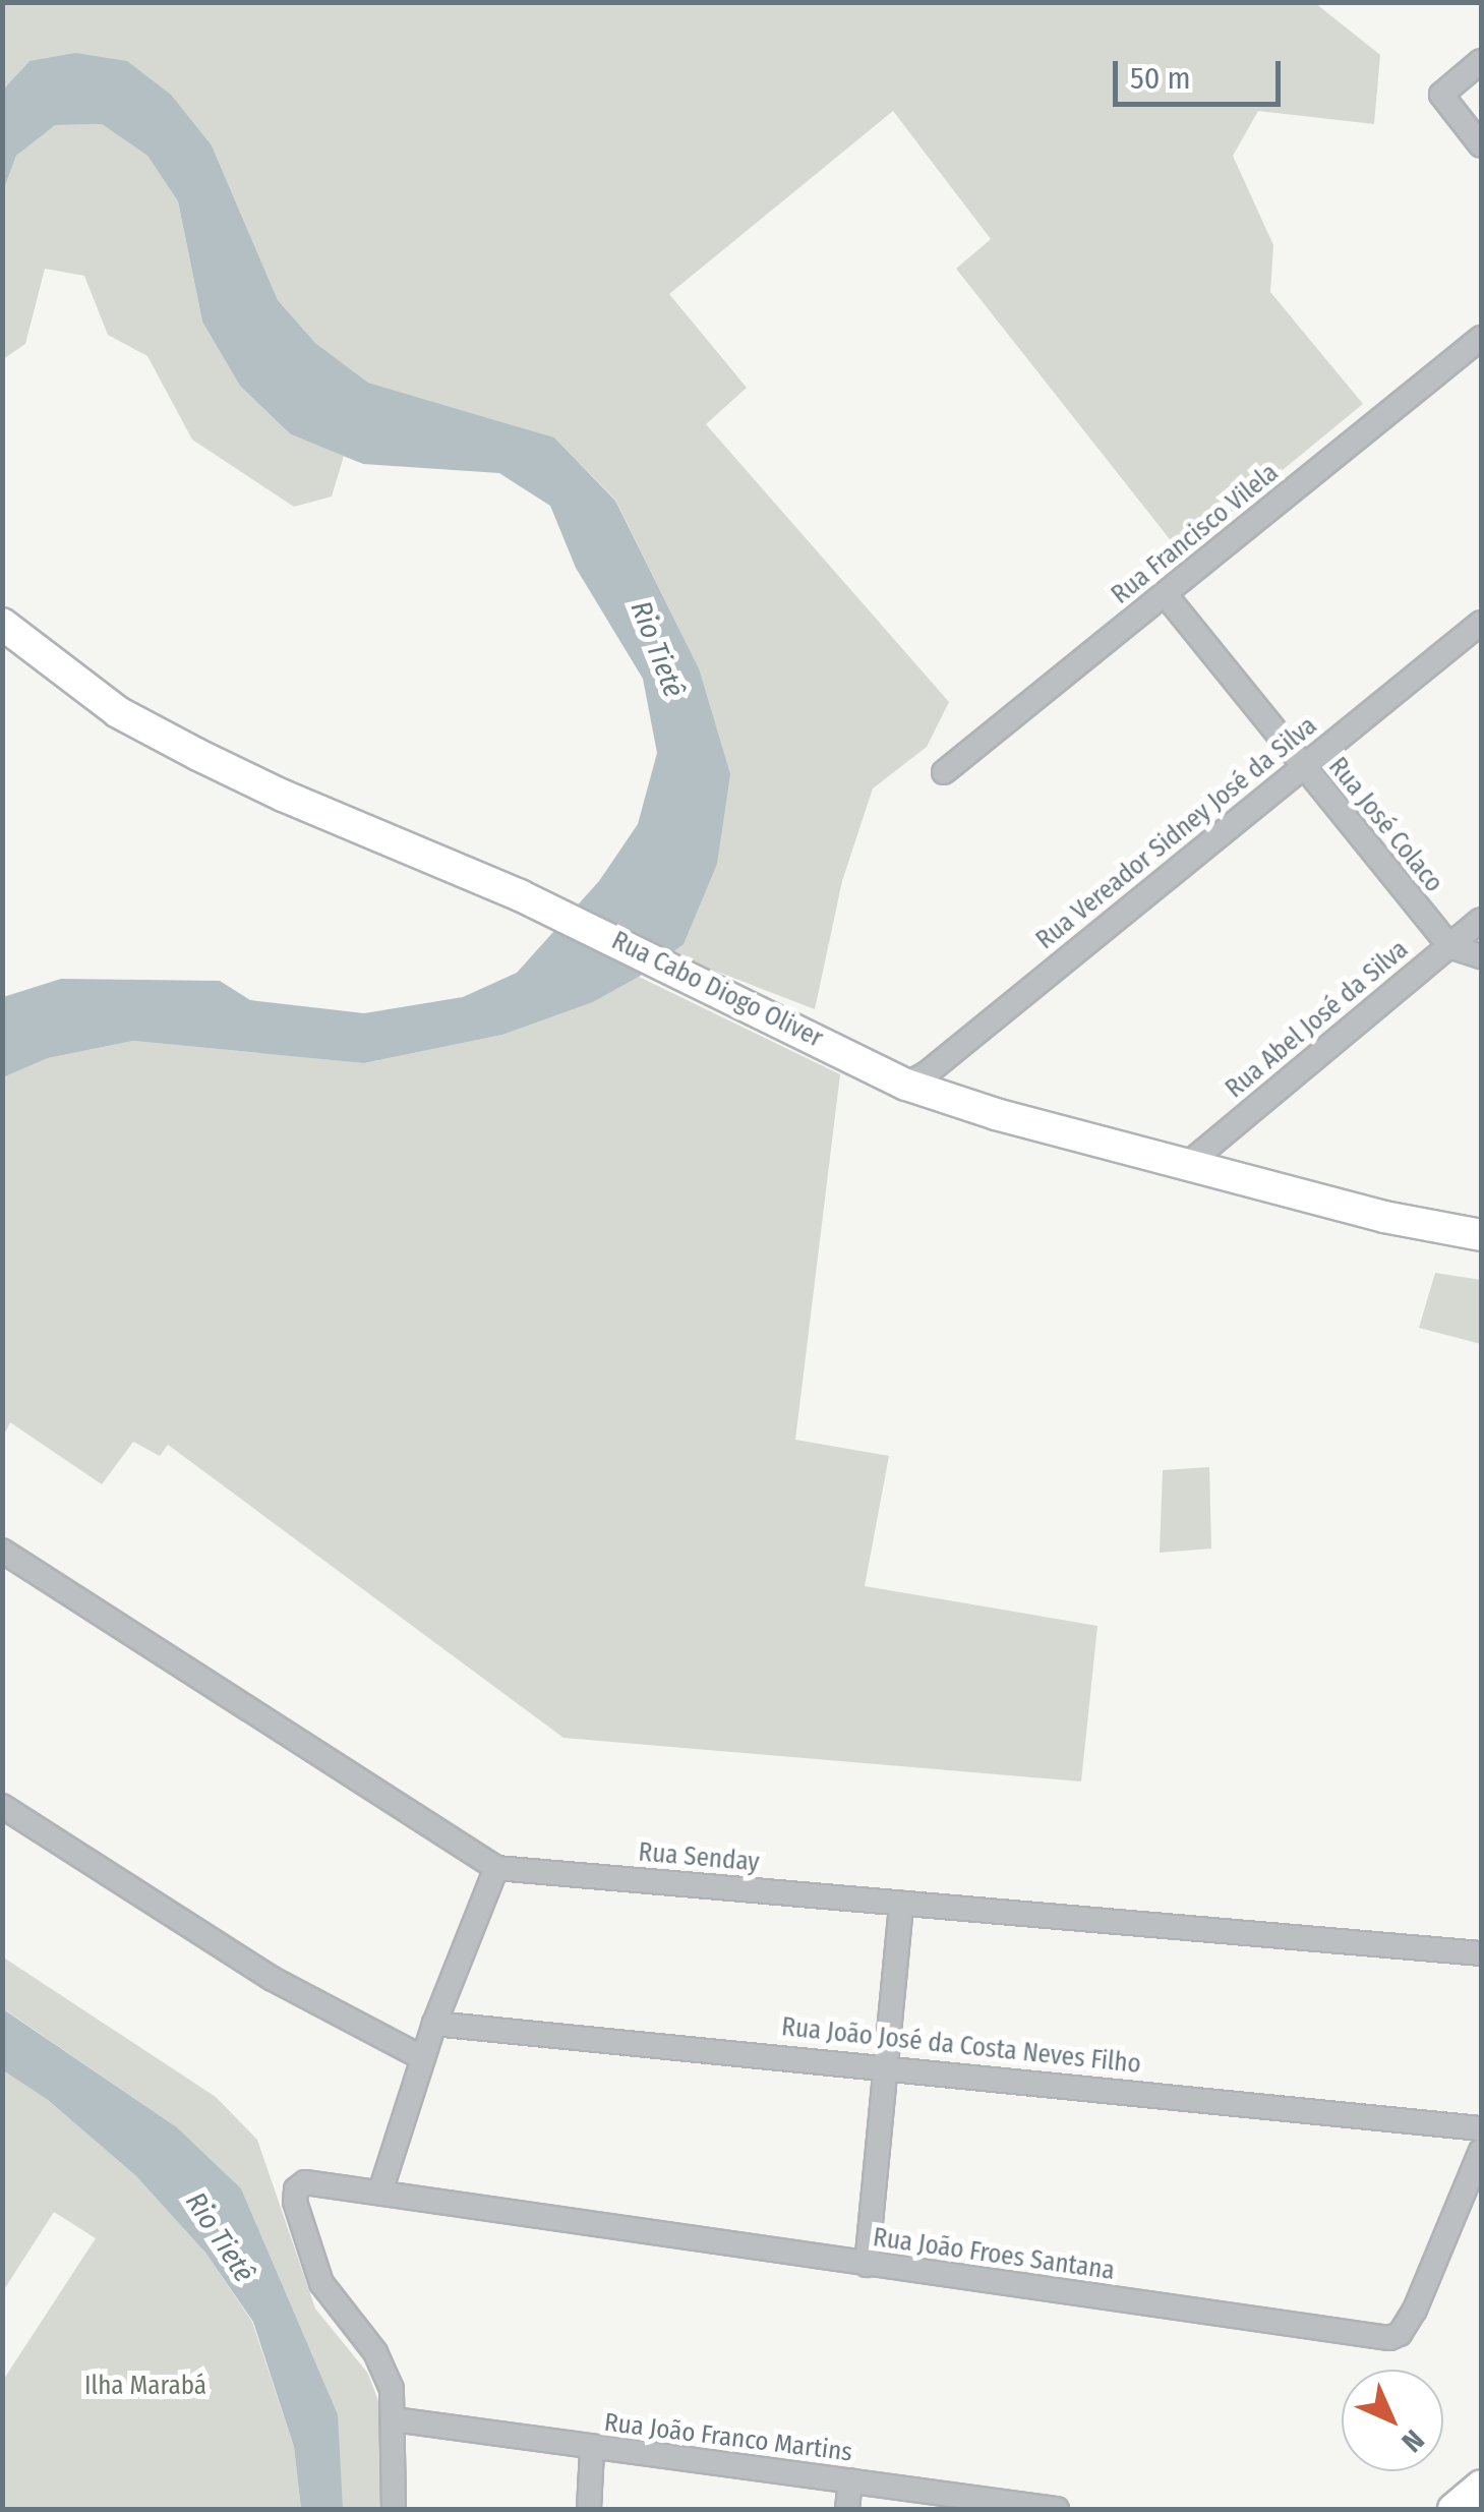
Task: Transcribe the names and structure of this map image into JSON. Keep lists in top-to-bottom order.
{
  "streets": {
    "main road": ["Rua Cabo Diogo Oliver"],
    "street": [
      "Rua Francisco Vilela",
      "Rua José Colaco",
      "Rua Vereador Sidney José da Silva",
      "Rua Abel José da Silva",
      "Rua Senday",
      "Rua João José da Costa Neves Filho",
      "Rua João Froes Santana",
      "Rua João Franco Martins"
    ]
  },
  "crossings": [
    ["Rua Francisco Vilela", "Rua José Colaco"],
    ["Rua José Colaco", "Rua Vereador Sidney José da Silva"],
    ["Rua José Colaco", "Rua Abel José da Silva"],
    ["Rua Vereador Sidney José da Silva", "Rua Cabo Diogo Oliver"],
    ["Rua Cabo Diogo Oliver", "Rua Abel José da Silva"],
    ["Rua João Froes Santana", "Rua João Franco Martins"]
  ],
  "water": ["Rio Tietê"],
  "parks": ["Ilha Marabá"],
  "scale_bar": "50 m",
  "north": "bottom right"
}
